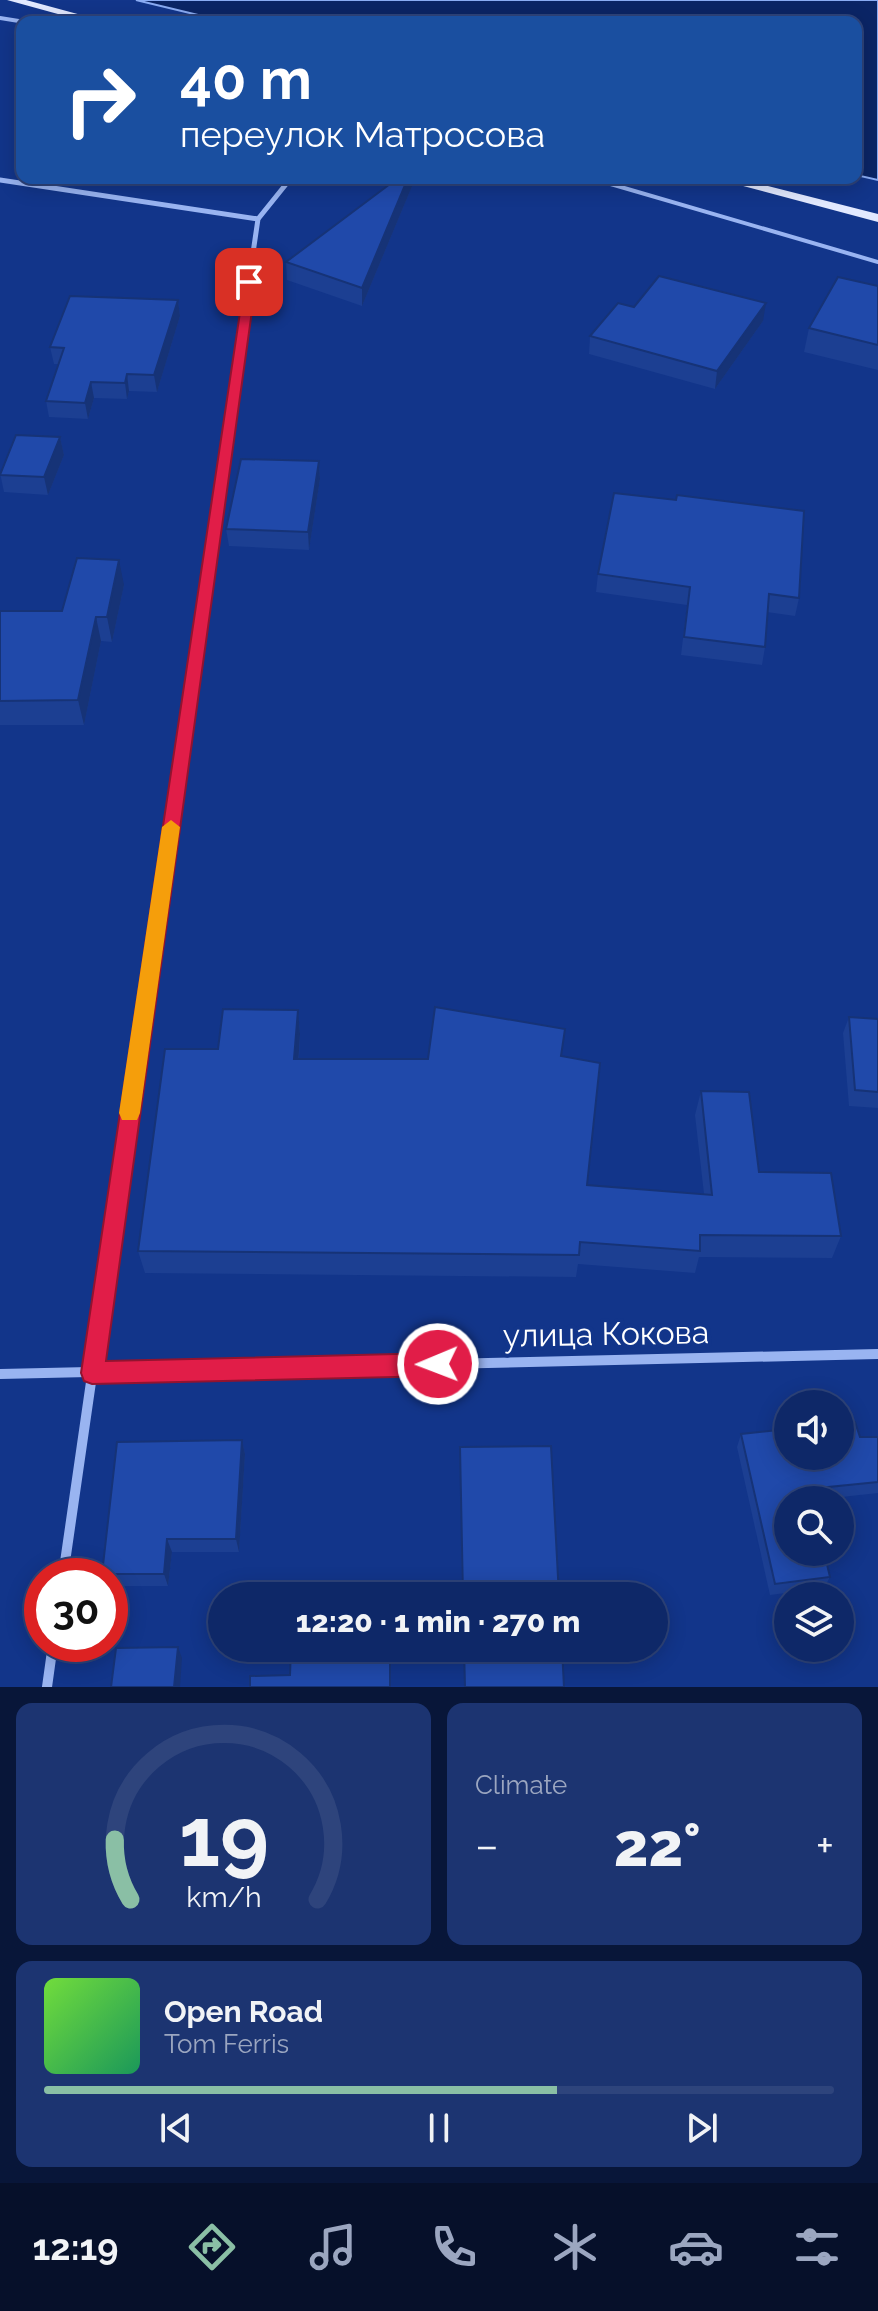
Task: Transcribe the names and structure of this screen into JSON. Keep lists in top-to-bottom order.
{
  "streets": {
    "street": ["улица Кокова"]
  },
  "page": {
    "turn": ["40 m", "переулок Матросова"],
    "limit": "30",
    "trip": "12:20 · 1 min · 270 m",
    "tile": "Climate",
    "heat": ["−", "22°", "+"],
    "song": ["Open Road", "Tom Ferris"],
    "tabs": "12:19",
    "gauge": ["19", "km/h"]
  }
}
